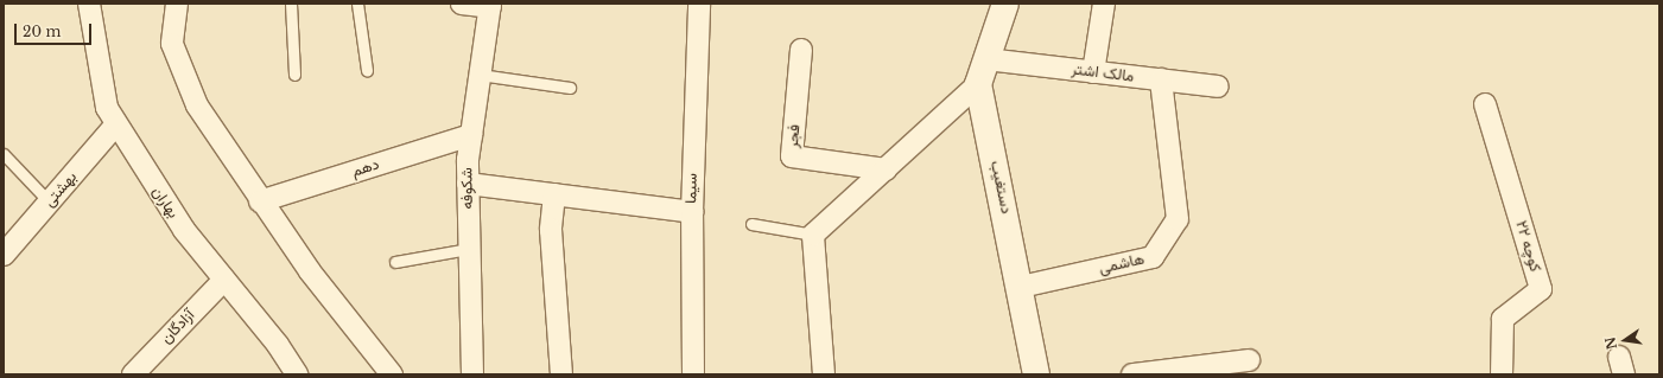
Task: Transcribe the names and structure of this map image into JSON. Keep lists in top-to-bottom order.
{
  "streets": {
    "street": [
      "مالک اشتر",
      "فجر",
      "دهم",
      "دستغیب",
      "شکوفه",
      "سیما",
      "بهشتی",
      "بهاران",
      "کوچه ۲۲",
      "هاشمی",
      "آزادگان"
    ]
  },
  "crossings": [
    ["مالک اشتر", "هاشمی"],
    ["دهم", "شکوفه"],
    ["دستغیب", "هاشمی"],
    ["بهشتی", "بهاران"],
    ["بهاران", "آزادگان"]
  ],
  "scale_bar": "20 m",
  "north": "left"
}
